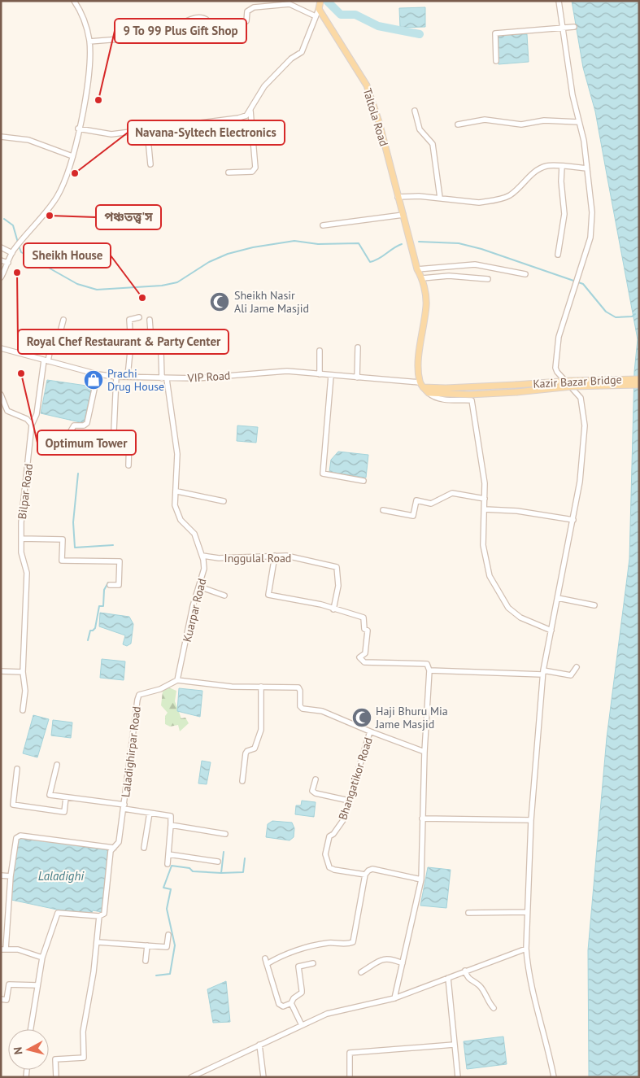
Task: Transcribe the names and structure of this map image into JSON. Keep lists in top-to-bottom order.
{
  "streets": {
    "main road": ["Taltola Road", "Kazir Bazar Bridge"],
    "street": [
      "VIP Road",
      "Bilpar Road",
      "Inggulal Road",
      "Kuarpar Road",
      "Laladighirpar Road",
      "Bhangatikor Road"
    ]
  },
  "crossings": [
    ["Taltola Road", "VIP Road"],
    ["Taltola Road", "Kazir Bazar Bridge"],
    ["VIP Road", "Kazir Bazar Bridge"],
    ["VIP Road", "Bilpar Road"],
    ["VIP Road", "Kuarpar Road"],
    ["Inggulal Road", "Kuarpar Road"],
    ["Kuarpar Road", "Laladighirpar Road"]
  ],
  "water": ["Laladighi"],
  "places": {
    "other": [
      "9 To 99 Plus Gift Shop",
      "Navana-Syltech Electronics",
      "পঞ্চতত্ত্ব'স",
      "Royal Chef Restaurant & Party Center",
      "Sheikh House",
      "Optimum Tower"
    ],
    "mosque": ["Sheikh Nasir Ali Jame Masjid", "Haji Bhuru Mia Jame Masjid"],
    "shop": ["Prachi Drug House"]
  },
  "north": "left"
}
